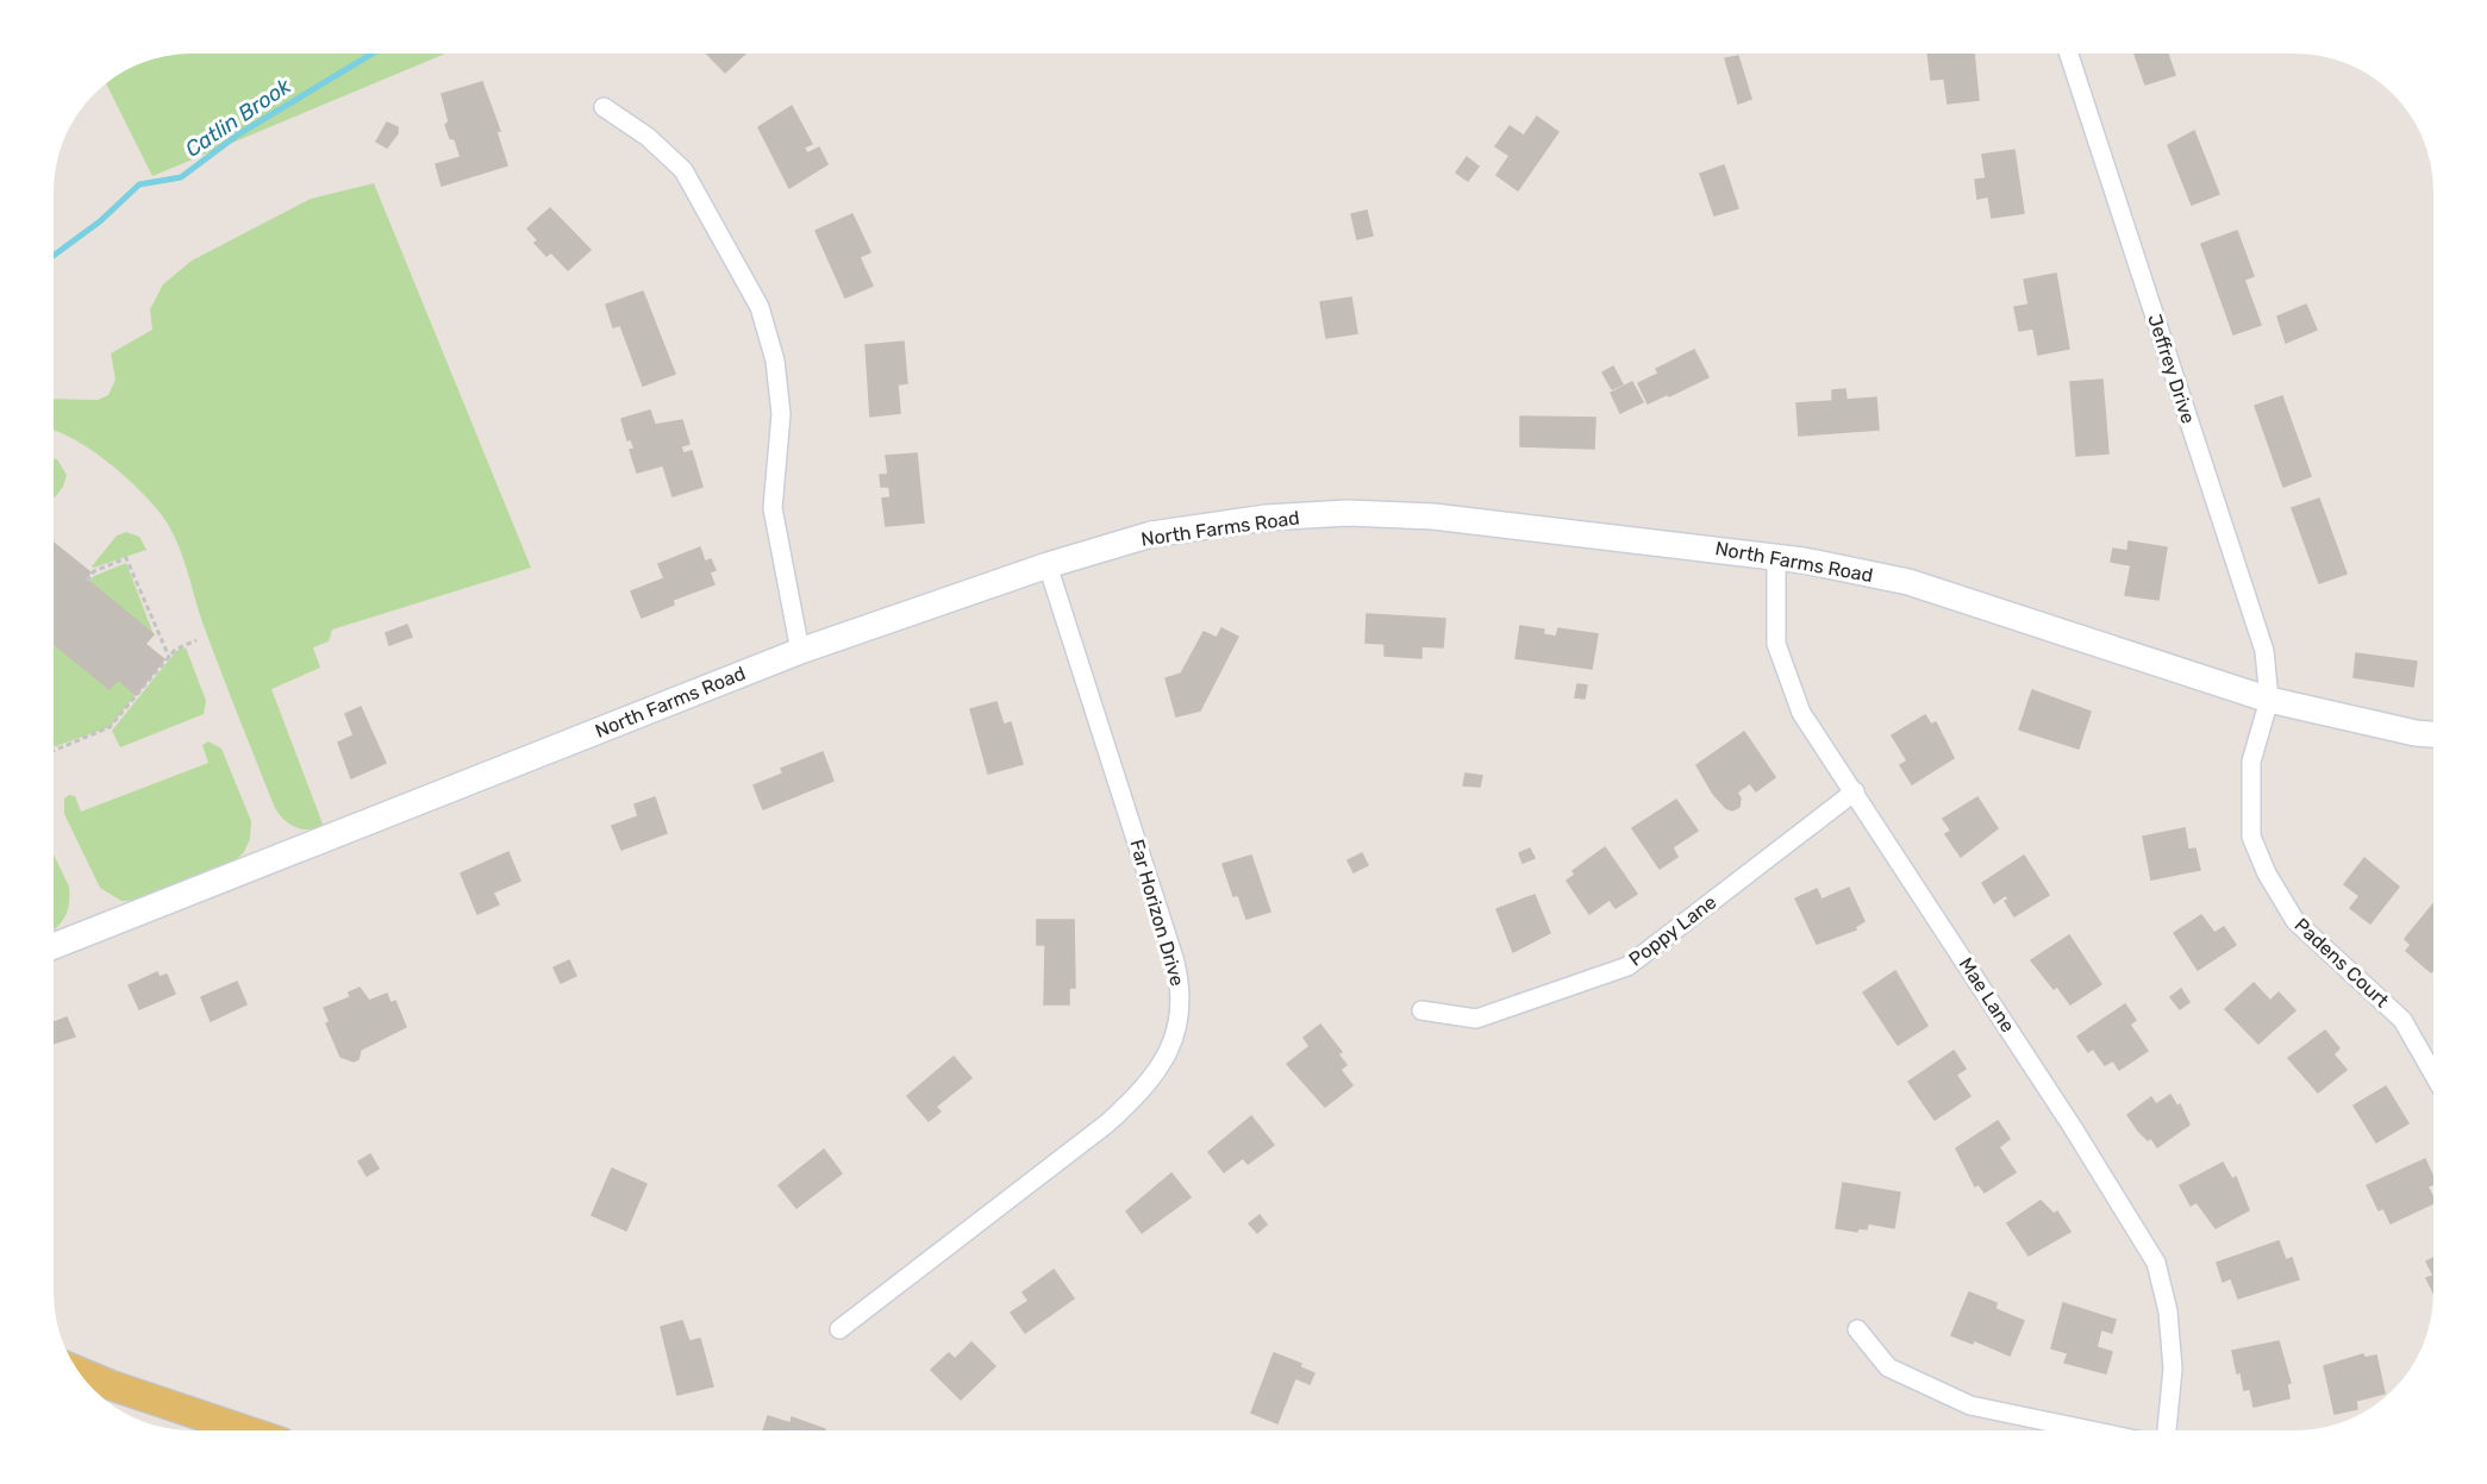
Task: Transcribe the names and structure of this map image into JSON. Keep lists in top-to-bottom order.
{
  "streets": {
    "main road": ["North Farms Road"],
    "street": [
      "Jeffrey Drive",
      "Far Horizon Drive",
      "Poppy Lane",
      "Padens Court",
      "Mae Lane"
    ]
  },
  "crossings": [
    ["Jeffrey Drive", "North Farms Road"],
    ["Jeffrey Drive", "Padens Court"],
    ["North Farms Road", "Far Horizon Drive"],
    ["North Farms Road", "Padens Court"],
    ["North Farms Road", "Mae Lane"],
    ["Poppy Lane", "Mae Lane"]
  ],
  "water": ["Catlin Brook"]
}
